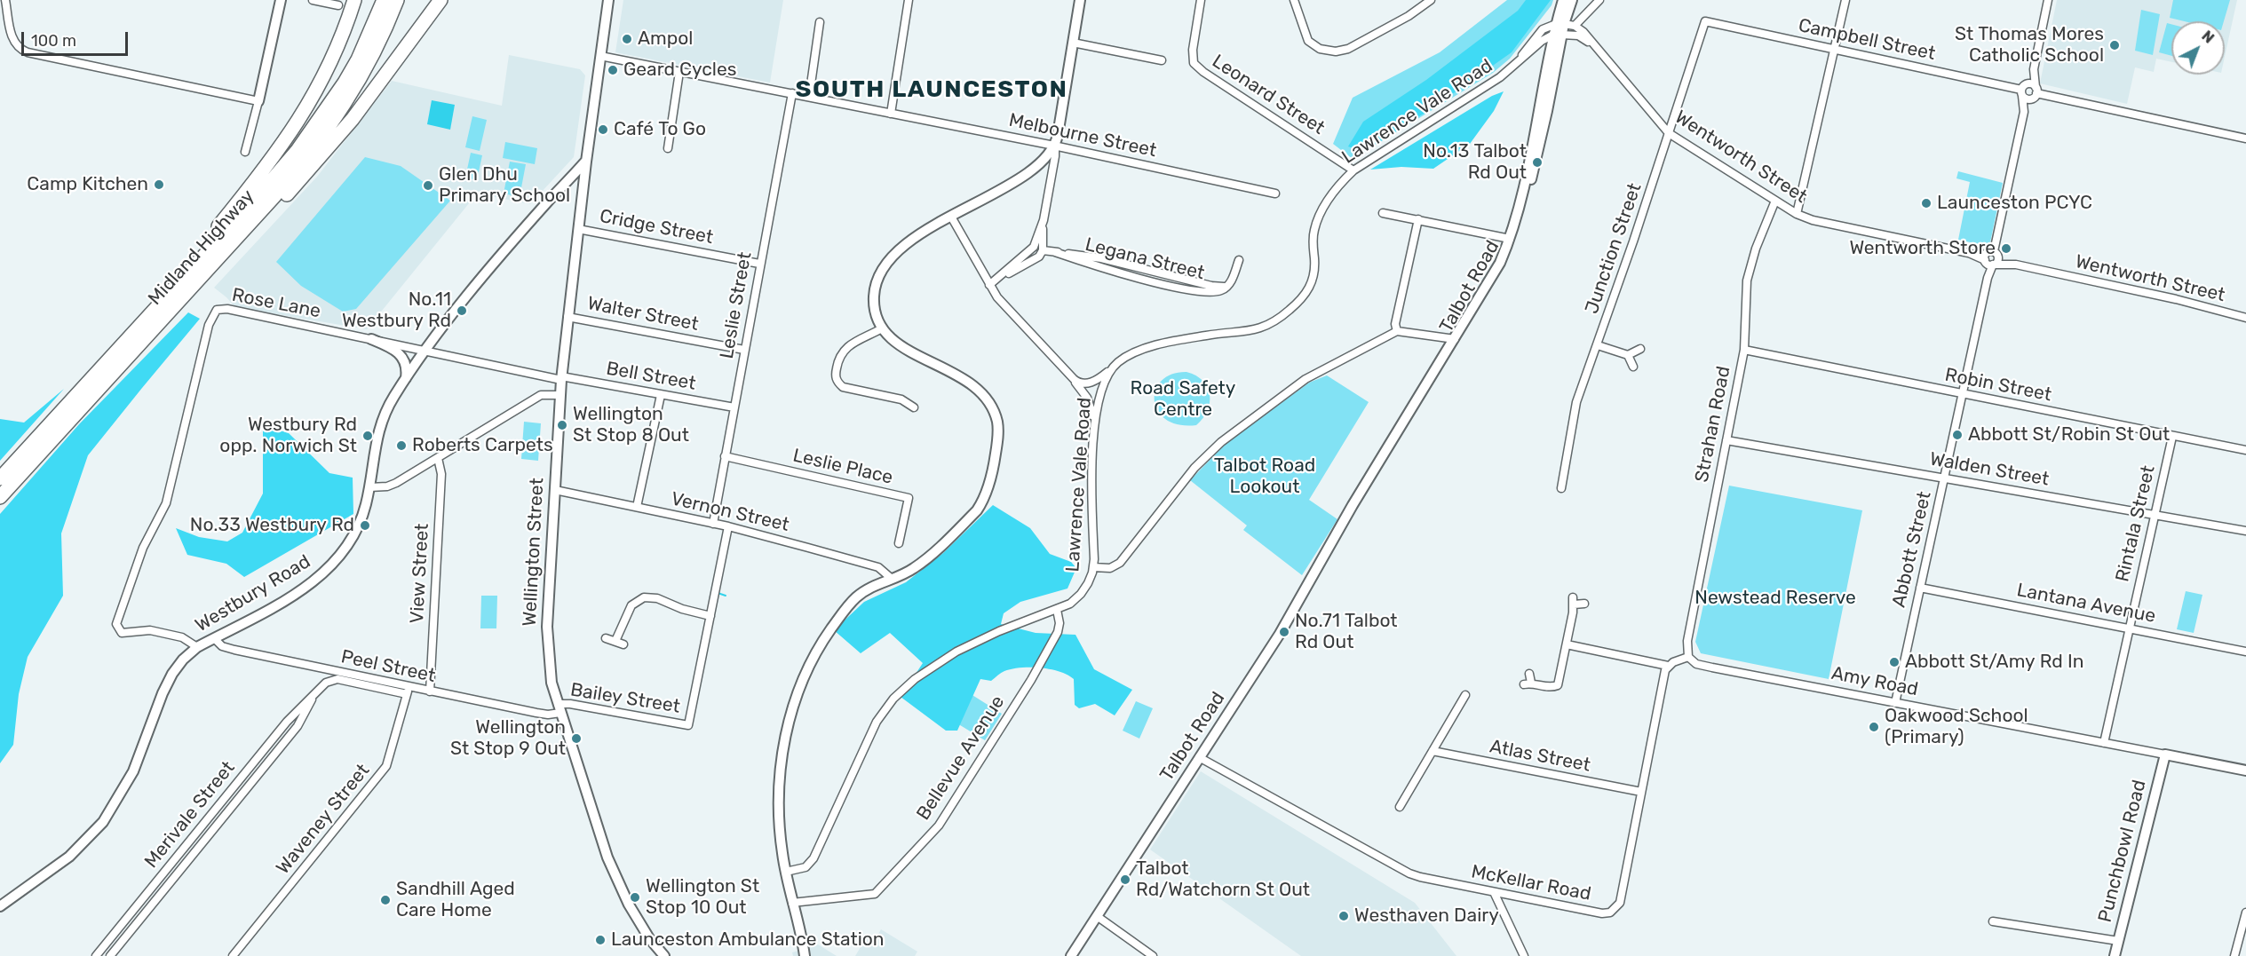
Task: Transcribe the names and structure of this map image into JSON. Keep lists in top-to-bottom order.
{
  "streets": {
    "highway": ["Midland Highway"],
    "main road": [
      "Talbot Road",
      "Wellington Street",
      "Westbury Road",
      "Amy Road",
      "Punchbowl Road"
    ],
    "street": [
      "Campbell Street",
      "Leonard Street",
      "Lawrence Vale Road",
      "Melbourne Street",
      "Wentworth Street",
      "Cridge Street",
      "Junction Street",
      "Legana Street",
      "Rose Lane",
      "Leslie Street",
      "Walter Street",
      "Bell Street",
      "Robin Street",
      "Strahan Road",
      "Leslie Place",
      "Walden Street",
      "Vernon Street",
      "Rintala Street",
      "Abbott Street",
      "View Street",
      "Lantana Avenue",
      "Peel Street",
      "Bailey Street",
      "Atlas Street",
      "Bellevue Avenue",
      "Merivale Street",
      "Waveney Street",
      "McKellar Road"
    ]
  },
  "crossings": [
    ["Campbell Street", "Junction Street"],
    ["Campbell Street", "Abbott Street"],
    ["Leonard Street", "Lawrence Vale Road"],
    ["Lawrence Vale Road", "Wentworth Street"],
    ["Lawrence Vale Road", "Talbot Road"],
    ["Lawrence Vale Road", "Bellevue Avenue"],
    ["Melbourne Street", "Leslie Street"],
    ["Melbourne Street", "Wellington Street"],
    ["Wentworth Street", "Junction Street"],
    ["Wentworth Street", "Talbot Road"],
    ["Wentworth Street", "Strahan Road"],
    ["Wentworth Street", "Abbott Street"],
    ["Cridge Street", "Leslie Street"],
    ["Cridge Street", "Wellington Street"],
    ["Talbot Road", "McKellar Road"],
    ["Rose Lane", "Bell Street"],
    ["Rose Lane", "Wellington Street"],
    ["Rose Lane", "Westbury Road"],
    ["Leslie Street", "Walter Street"],
    ["Leslie Street", "Bell Street"],
    ["Leslie Street", "Leslie Place"],
    ["Leslie Street", "Vernon Street"],
    ["Walter Street", "Wellington Street"],
    ["Bell Street", "Wellington Street"],
    ["Robin Street", "Strahan Road"],
    ["Robin Street", "Rintala Street"],
    ["Robin Street", "Abbott Street"],
    ["Strahan Road", "Walden Street"],
    ["Strahan Road", "Amy Road"],
    ["Walden Street", "Rintala Street"],
    ["Walden Street", "Abbott Street"],
    ["Vernon Street", "Wellington Street"],
    ["Rintala Street", "Lantana Avenue"],
    ["Rintala Street", "Amy Road"],
    ["Abbott Street", "Lantana Avenue"],
    ["Abbott Street", "Amy Road"],
    ["Wellington Street", "Westbury Road"],
    ["Wellington Street", "Peel Street"],
    ["Wellington Street", "Bailey Street"],
    ["View Street", "Peel Street"],
    ["Westbury Road", "Peel Street"],
    ["Peel Street", "Bailey Street"],
    ["Peel Street", "Merivale Street"],
    ["Peel Street", "Waveney Street"],
    ["Amy Road", "Punchbowl Road"],
    ["Atlas Street", "McKellar Road"],
    ["Merivale Street", "Waveney Street"]
  ],
  "districts": ["SOUTH LAUNCESTON"],
  "parks": ["Road Safety Centre", "Talbot Road Lookout", "Newstead Reserve"],
  "places": [
    "Ampol",
    "St Thomas Mores Catholic School",
    "Geard Cycles",
    "Café To Go",
    "No.13 Talbot Rd Out",
    "Camp Kitchen",
    "Glen Dhu Primary School",
    "Launceston PCYC",
    "Wentworth Store",
    "No.11 Westbury Rd",
    "Wellington St Stop 8 Out",
    "Abbott St/Robin St Out",
    "Westbury Rd opp. Norwich St",
    "Roberts Carpets",
    "No.33 Westbury Rd",
    "No.71 Talbot Rd Out",
    "Abbott St/Amy Rd In",
    "Oakwood School (Primary)",
    "Wellington St Stop 9 Out",
    "Talbot Rd/Watchorn St Out",
    "Wellington St Stop 10 Out",
    "Sandhill Aged Care Home",
    "Westhaven Dairy",
    "Launceston Ambulance Station"
  ],
  "scale_bar": "100 m",
  "north": "top right"
}
